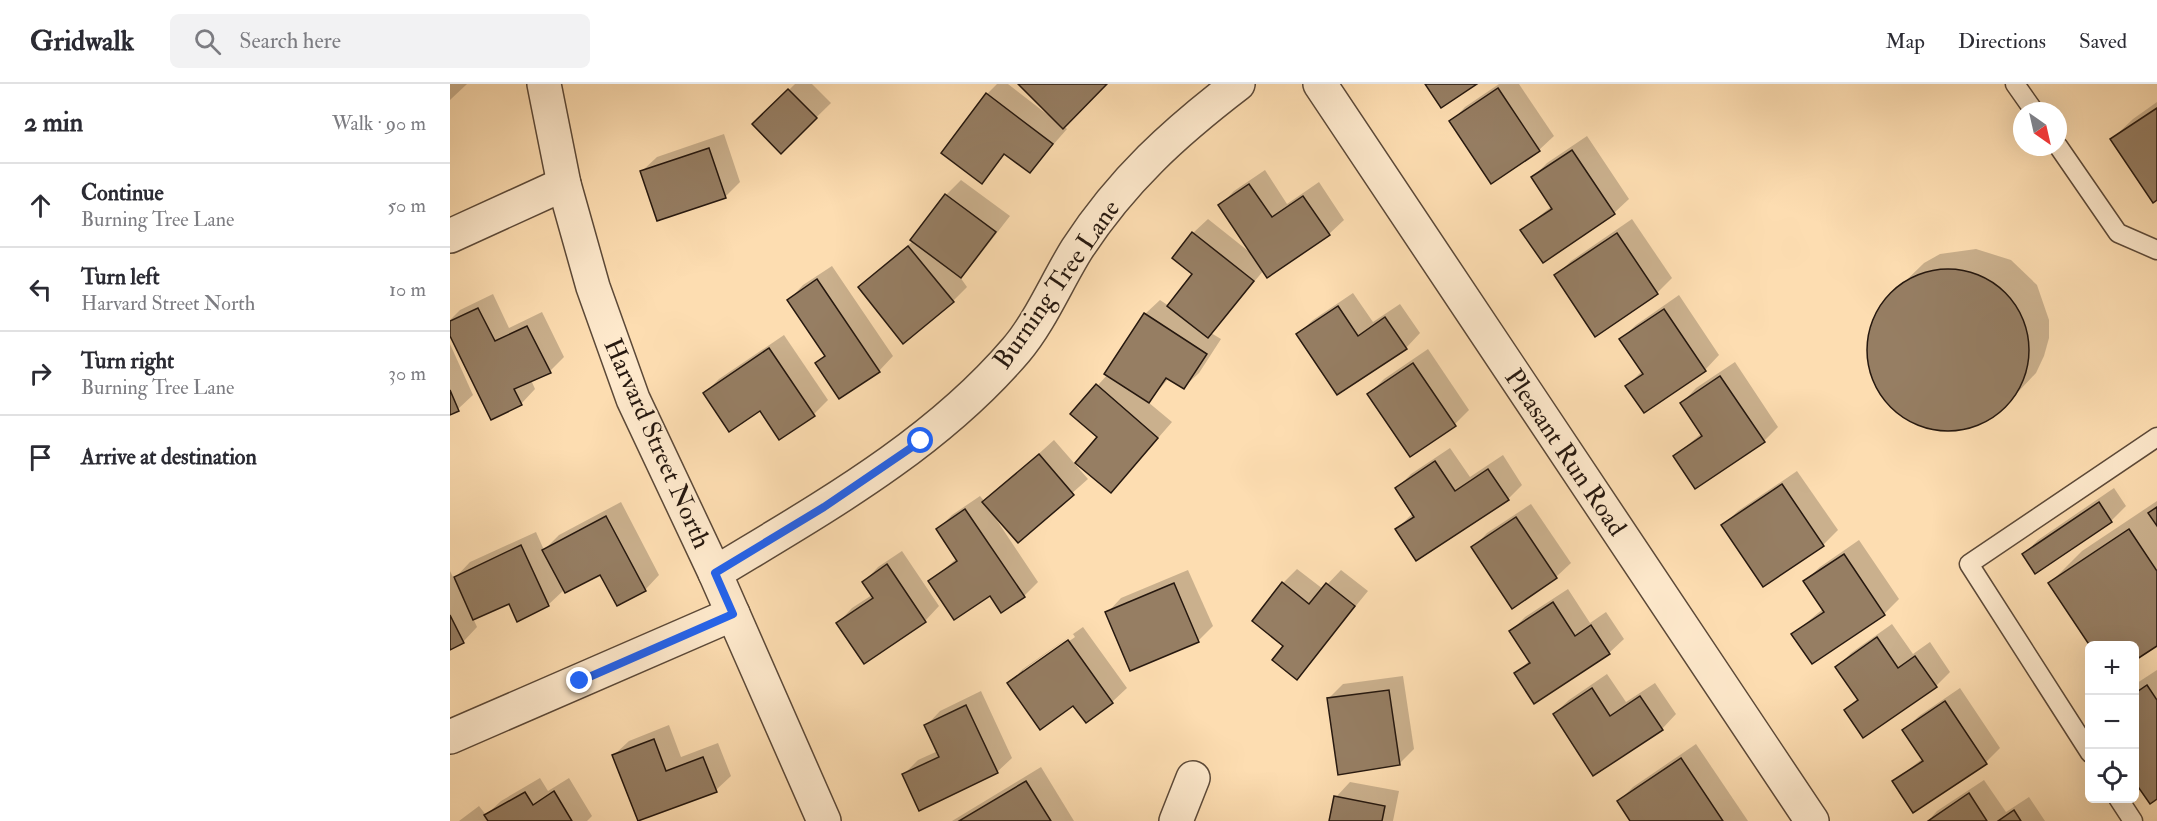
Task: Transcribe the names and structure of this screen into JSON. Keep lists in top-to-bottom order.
{
  "streets": {
    "street": ["Burning Tree Lane", "Harvard Street North", "Pleasant Run Road"]
  },
  "crossings": [
    ["Burning Tree Lane", "Harvard Street North"]
  ],
  "north": "bottom right",
  "page": {
    "header": "Gridwalk",
    "search": "Search here",
    "nav": ["Map", "Directions", "Saved"],
    "heading": ["2 min", "Walk · 90 m"],
    "list": [
      ["Continue", "Burning Tree Lane", "50 m"],
      ["Turn left", "Harvard Street North", "10 m"],
      ["Turn right", "Burning Tree Lane", "30 m"],
      "Arrive at destination"
    ],
    "map_buttons": ["+", "−"]
  }
}
